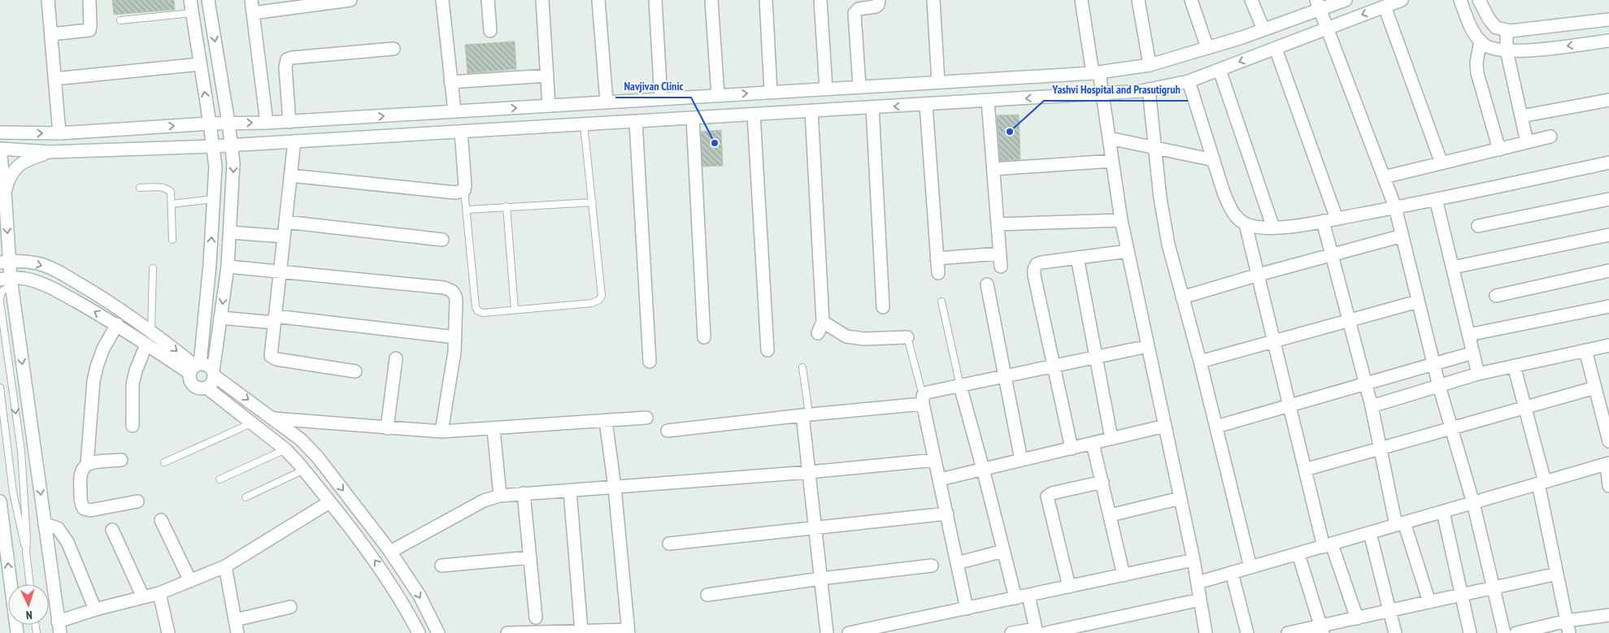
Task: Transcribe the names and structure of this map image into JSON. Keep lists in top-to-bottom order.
{
  "places": ["Yashvi Hospital and Prasutigruh", "Navjivan Clinic"],
  "north": "bottom"
}
